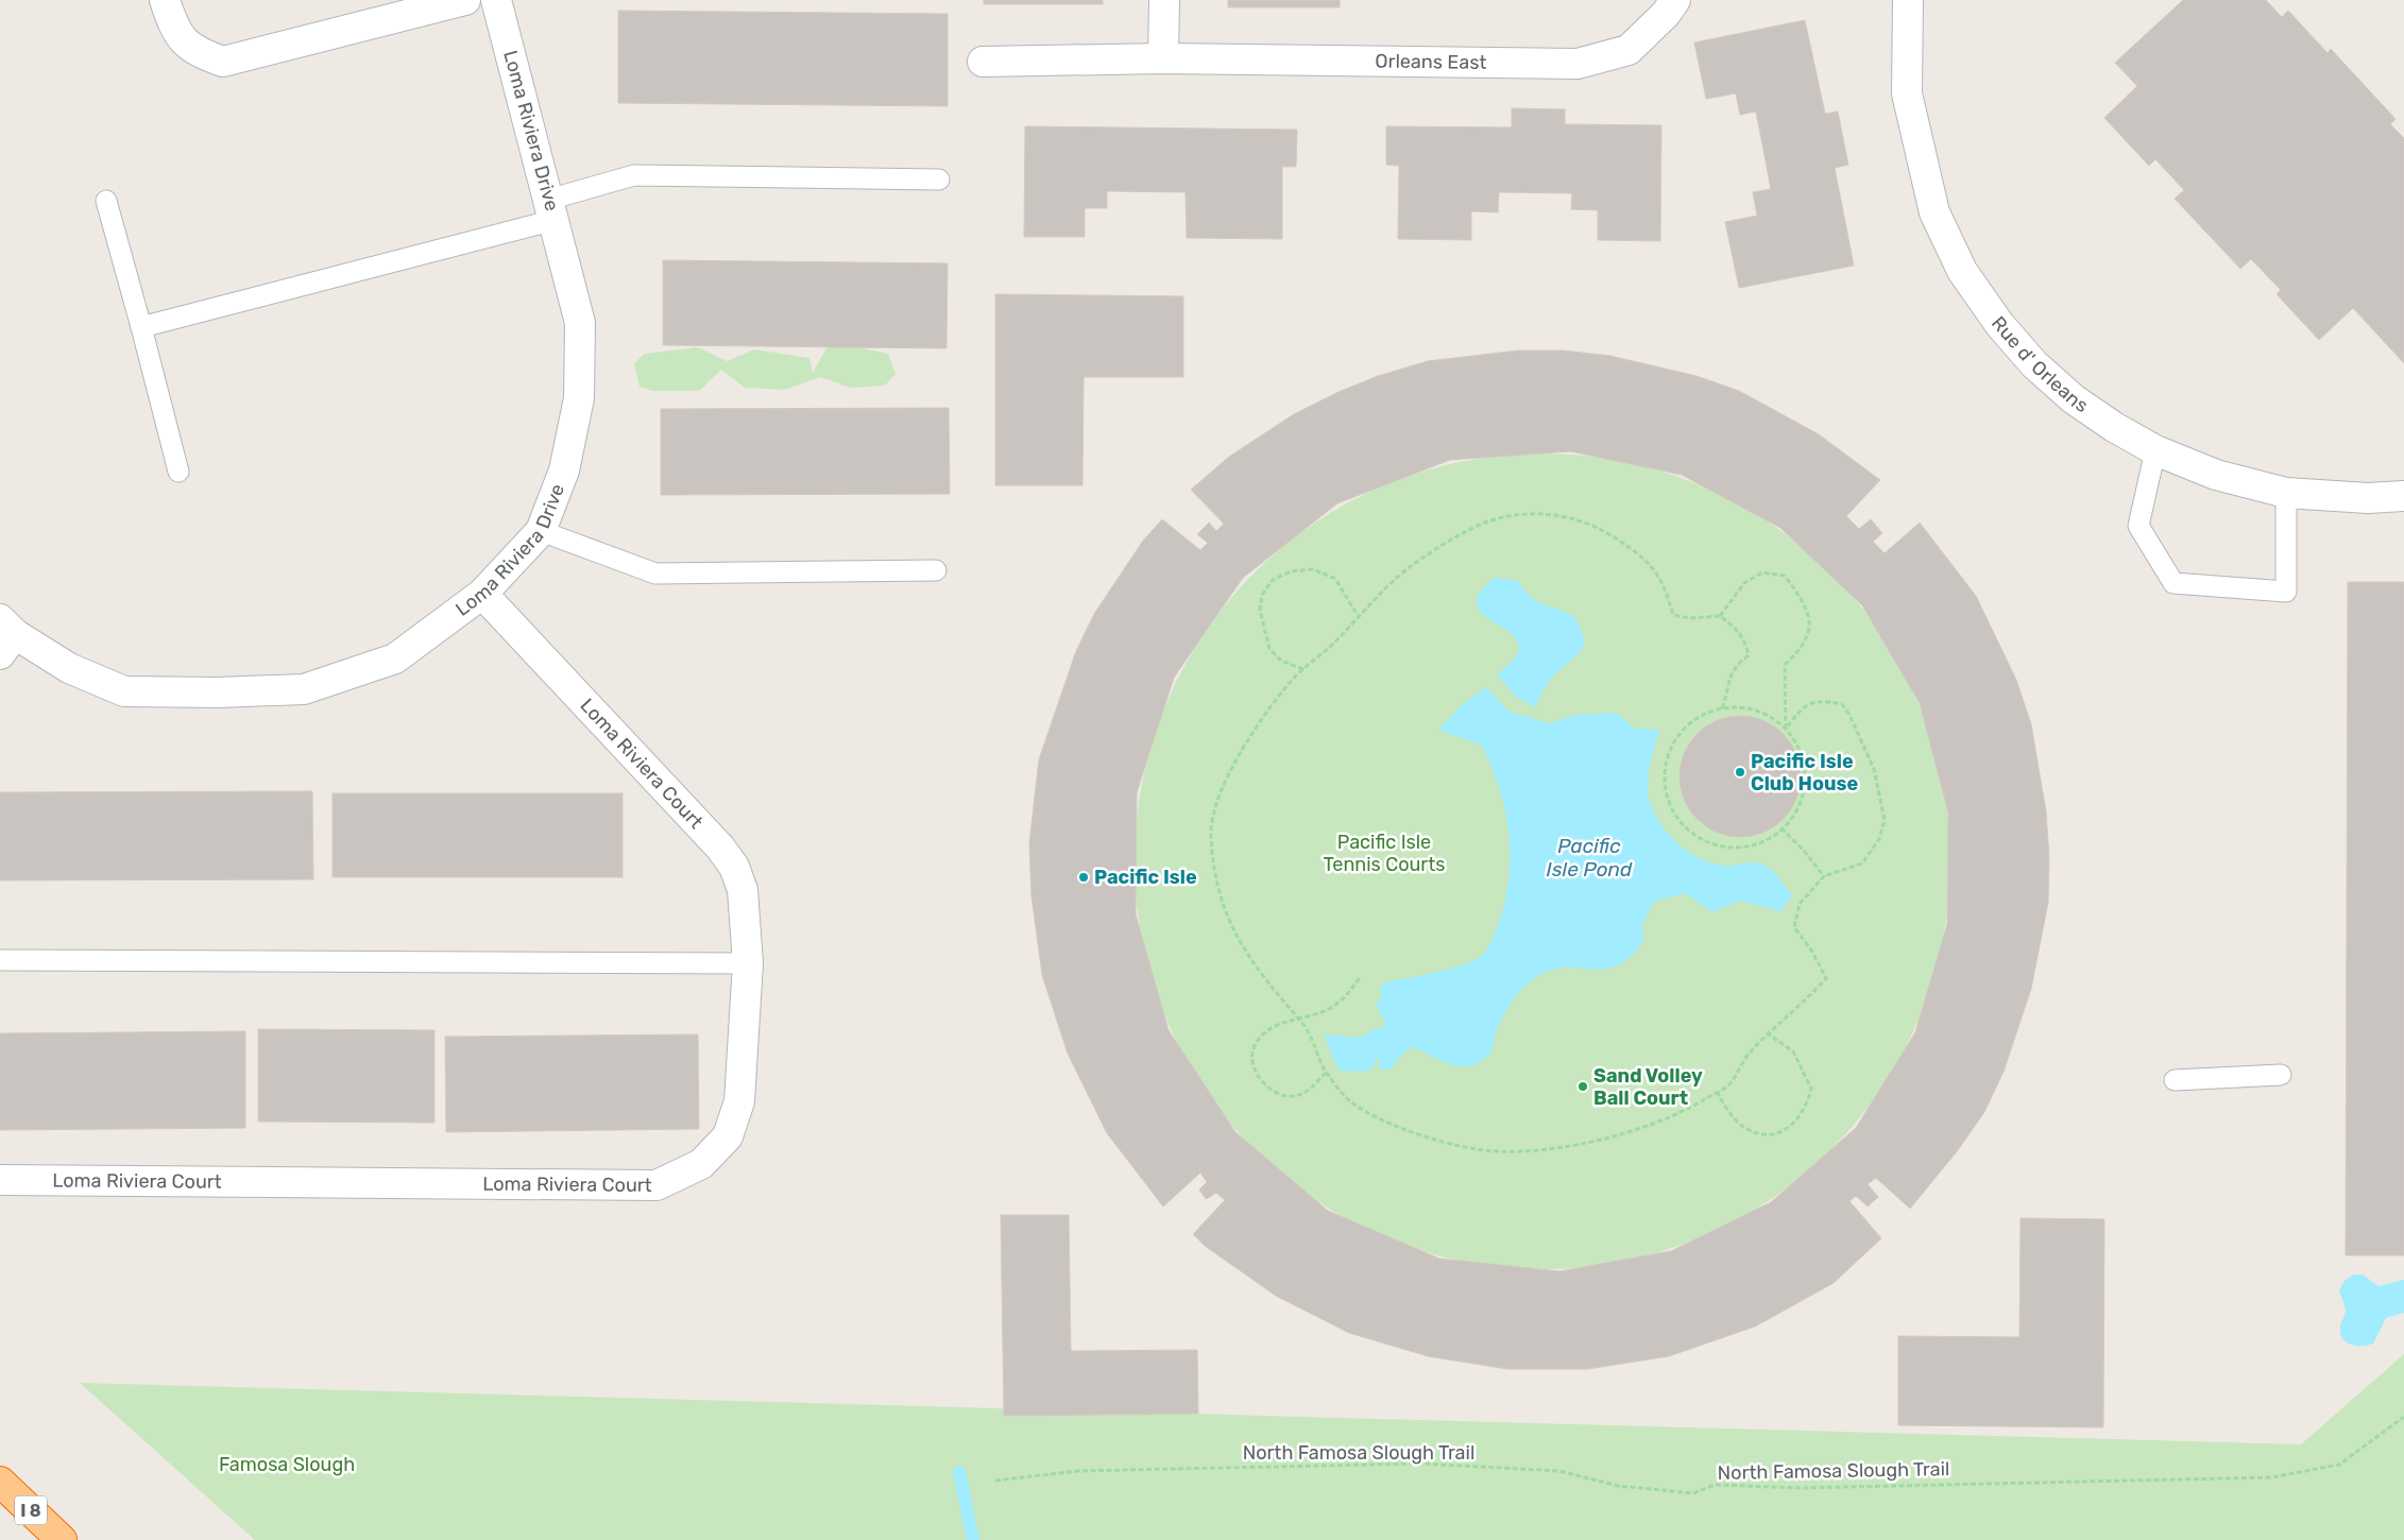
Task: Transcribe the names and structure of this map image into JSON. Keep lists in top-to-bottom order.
{
  "streets": {
    "highway": ["I 8"],
    "street": [
      "Orleans East",
      "Loma Riviera Drive",
      "Rue d' Orleans",
      "Loma Riviera Court"
    ],
    "path": ["North Famosa Slough Trail"]
  },
  "crossings": [
    ["Loma Riviera Drive", "Loma Riviera Court"]
  ],
  "water": ["Pacific Isle Pond"],
  "parks": ["Pacific Isle Tennis Courts", "Famosa Slough"],
  "places": ["Pacific Isle Club House", "Pacific Isle", "Sand Volley Ball Court"]
}
